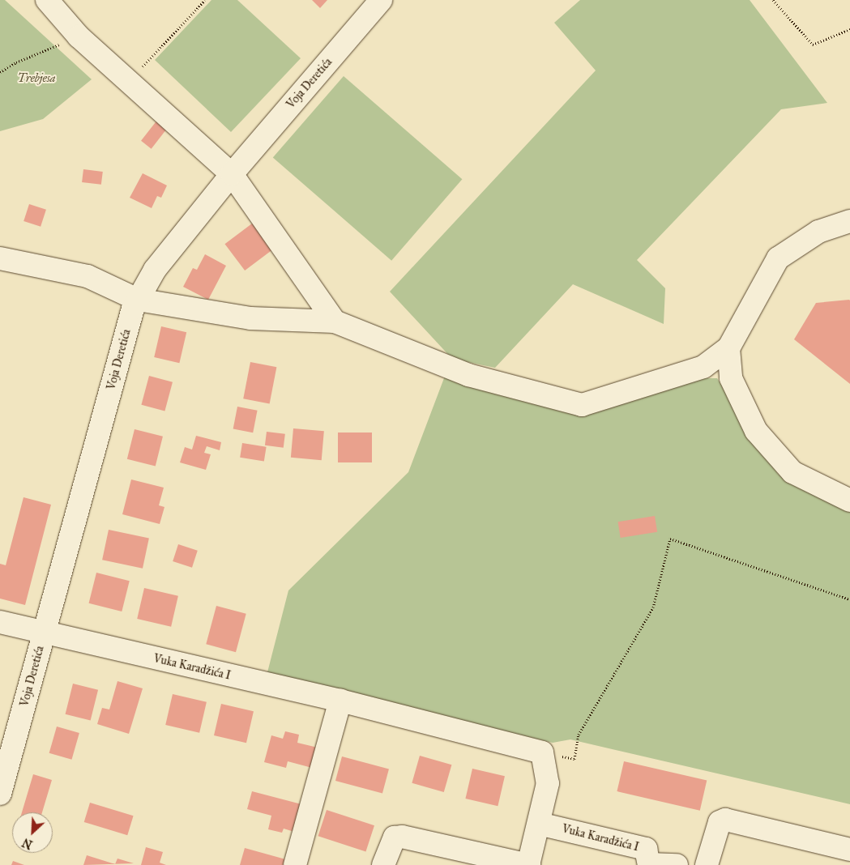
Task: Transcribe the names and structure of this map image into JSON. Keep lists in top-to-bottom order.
{
  "streets": {
    "street": ["Voja Deretića", "Vuka Karadžića I"]
  },
  "crossings": [
    ["Voja Deretića", "Vuka Karadžića I"]
  ],
  "parks": ["Trebjesa"],
  "north": "bottom left"
}
